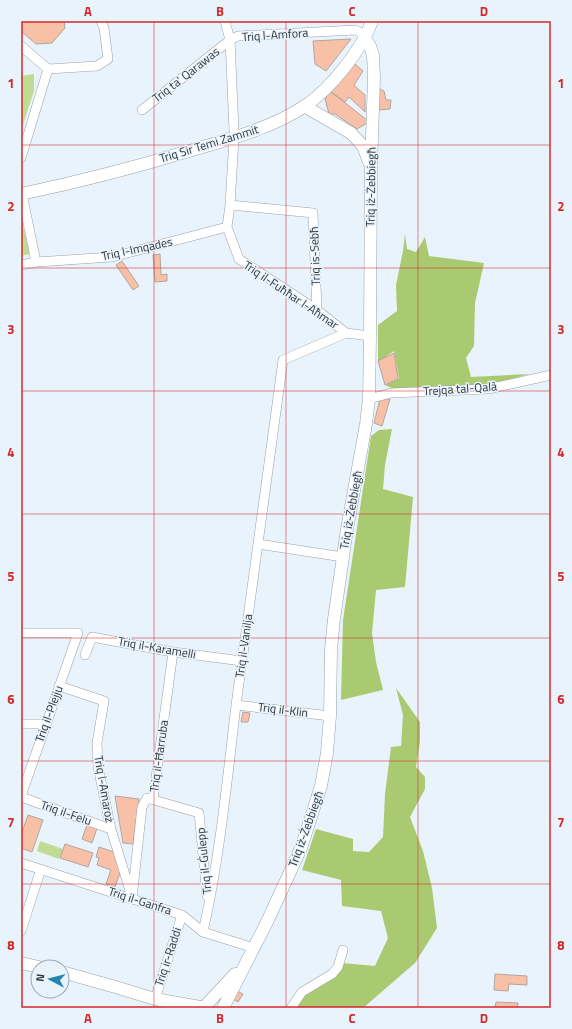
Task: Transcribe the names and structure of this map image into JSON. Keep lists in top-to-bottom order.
{
  "streets": {
    "main road": ["Triq Sir Temi Zammit", "Triq iż-Żebbiegħ"],
    "street": [
      "Triq l-Amfora",
      "Triq ta' Qarawas",
      "Triq l-Imqades",
      "Triq is-Sebħ",
      "Triq il-Fuħħar l-Aħmar",
      "Trejqa tal-Qalà",
      "Triq il-Vanilja",
      "Triq il-Karamelli",
      "Triq il-Klin",
      "Triq il-Plejju",
      "Triq il-Ħarruba",
      "Triq l-Amaroż",
      "Triq il-Felu",
      "Triq il-Ġulepp",
      "Triq il-Ganfra",
      "Triq ir-Raddi"
    ]
  },
  "crossings": [
    ["Triq l-Amfora", "Triq ta' Qarawas"],
    ["Triq l-Amfora", "Triq Sir Temi Zammit"],
    ["Triq l-Amfora", "Triq iż-Żebbiegħ"],
    ["Triq l-Amfora", "Triq il-Fuħħar l-Aħmar"],
    ["Triq ta' Qarawas", "Triq il-Fuħħar l-Aħmar"],
    ["Triq Sir Temi Zammit", "Triq iż-Żebbiegħ"],
    ["Triq Sir Temi Zammit", "Triq il-Fuħħar l-Aħmar"],
    ["Triq iż-Żebbiegħ", "Trejqa tal-Qalà"],
    ["Triq iż-Żebbiegħ", "Triq il-Klin"],
    ["Triq iż-Żebbiegħ", "Triq il-Ganfra"],
    ["Triq l-Imqades", "Triq il-Fuħħar l-Aħmar"],
    ["Triq is-Sebħ", "Triq il-Fuħħar l-Aħmar"],
    ["Triq il-Fuħħar l-Aħmar", "Triq il-Vanilja"],
    ["Triq il-Vanilja", "Triq il-Karamelli"],
    ["Triq il-Vanilja", "Triq il-Klin"],
    ["Triq il-Vanilja", "Triq il-Ġulepp"],
    ["Triq il-Vanilja", "Triq il-Ganfra"],
    ["Triq il-Karamelli", "Triq il-Ħarruba"],
    ["Triq il-Plejju", "Triq l-Amaroż"],
    ["Triq il-Plejju", "Triq il-Felu"],
    ["Triq il-Ħarruba", "Triq l-Amaroż"],
    ["Triq il-Ħarruba", "Triq il-Ġulepp"],
    ["Triq il-Ħarruba", "Triq il-Ganfra"],
    ["Triq l-Amaroż", "Triq il-Felu"],
    ["Triq l-Amaroż", "Triq il-Ganfra"],
    ["Triq il-Ganfra", "Triq ir-Raddi"]
  ],
  "north": "left",
  "grid": {
    "columns": [
      "A",
      "B",
      "C",
      "D"
    ],
    "rows": [
      "1",
      "2",
      "3",
      "4",
      "5",
      "6",
      "7",
      "8"
    ]
  }
}
